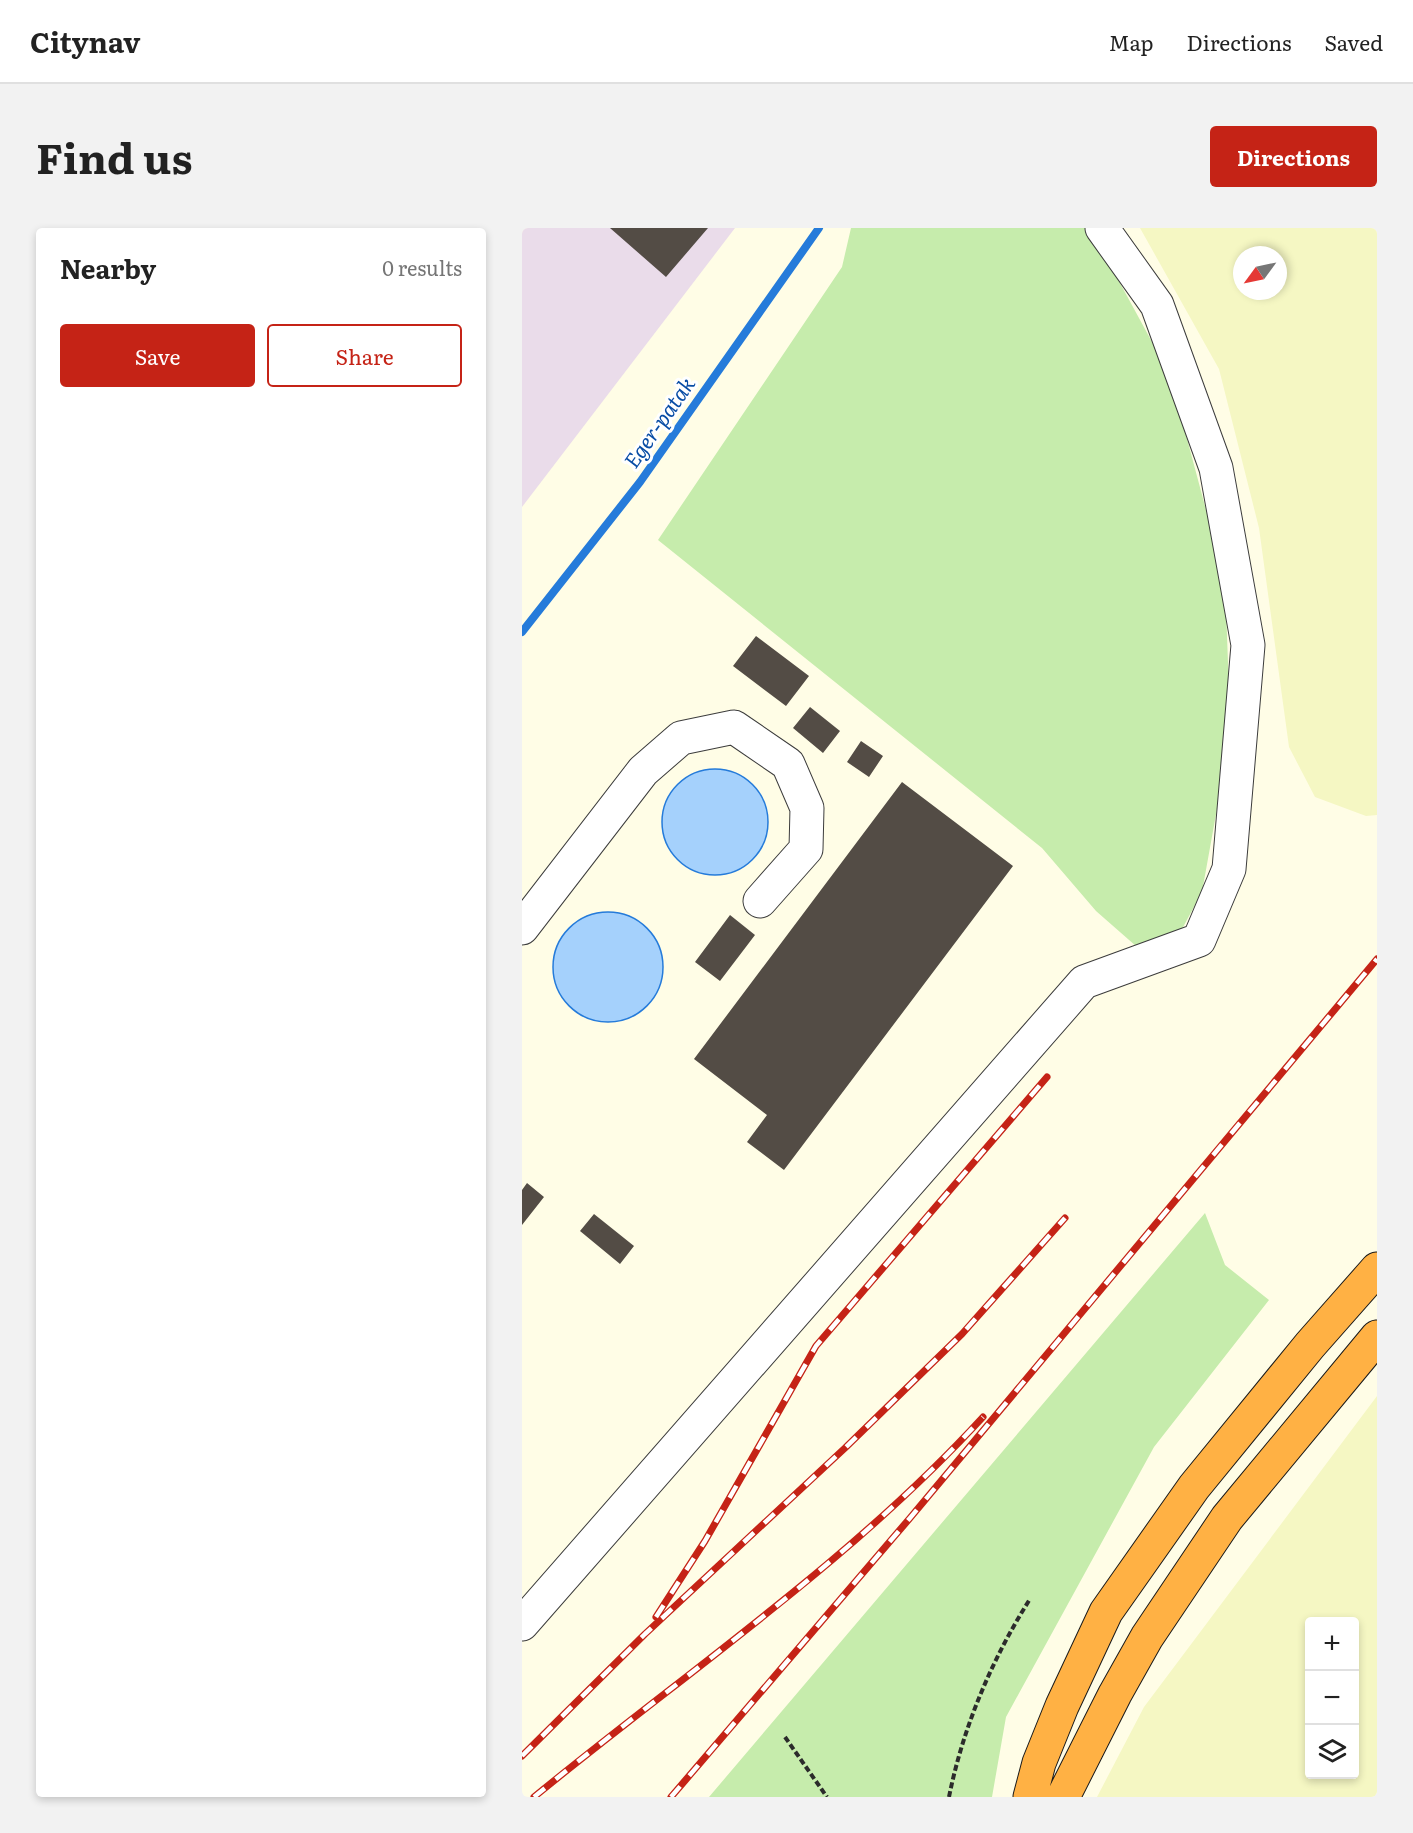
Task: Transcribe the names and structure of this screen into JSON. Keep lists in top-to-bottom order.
{
  "water": ["Eger-patak"],
  "north": "bottom left",
  "page": {
    "header": "Citynav",
    "nav": ["Map", "Directions", "Saved"],
    "title": "Find us",
    "buttons": [
      "Directions",
      ["Save", "Share"]
    ],
    "heading": ["Nearby", "0 results"],
    "map_buttons": ["+", "−"]
  }
}
